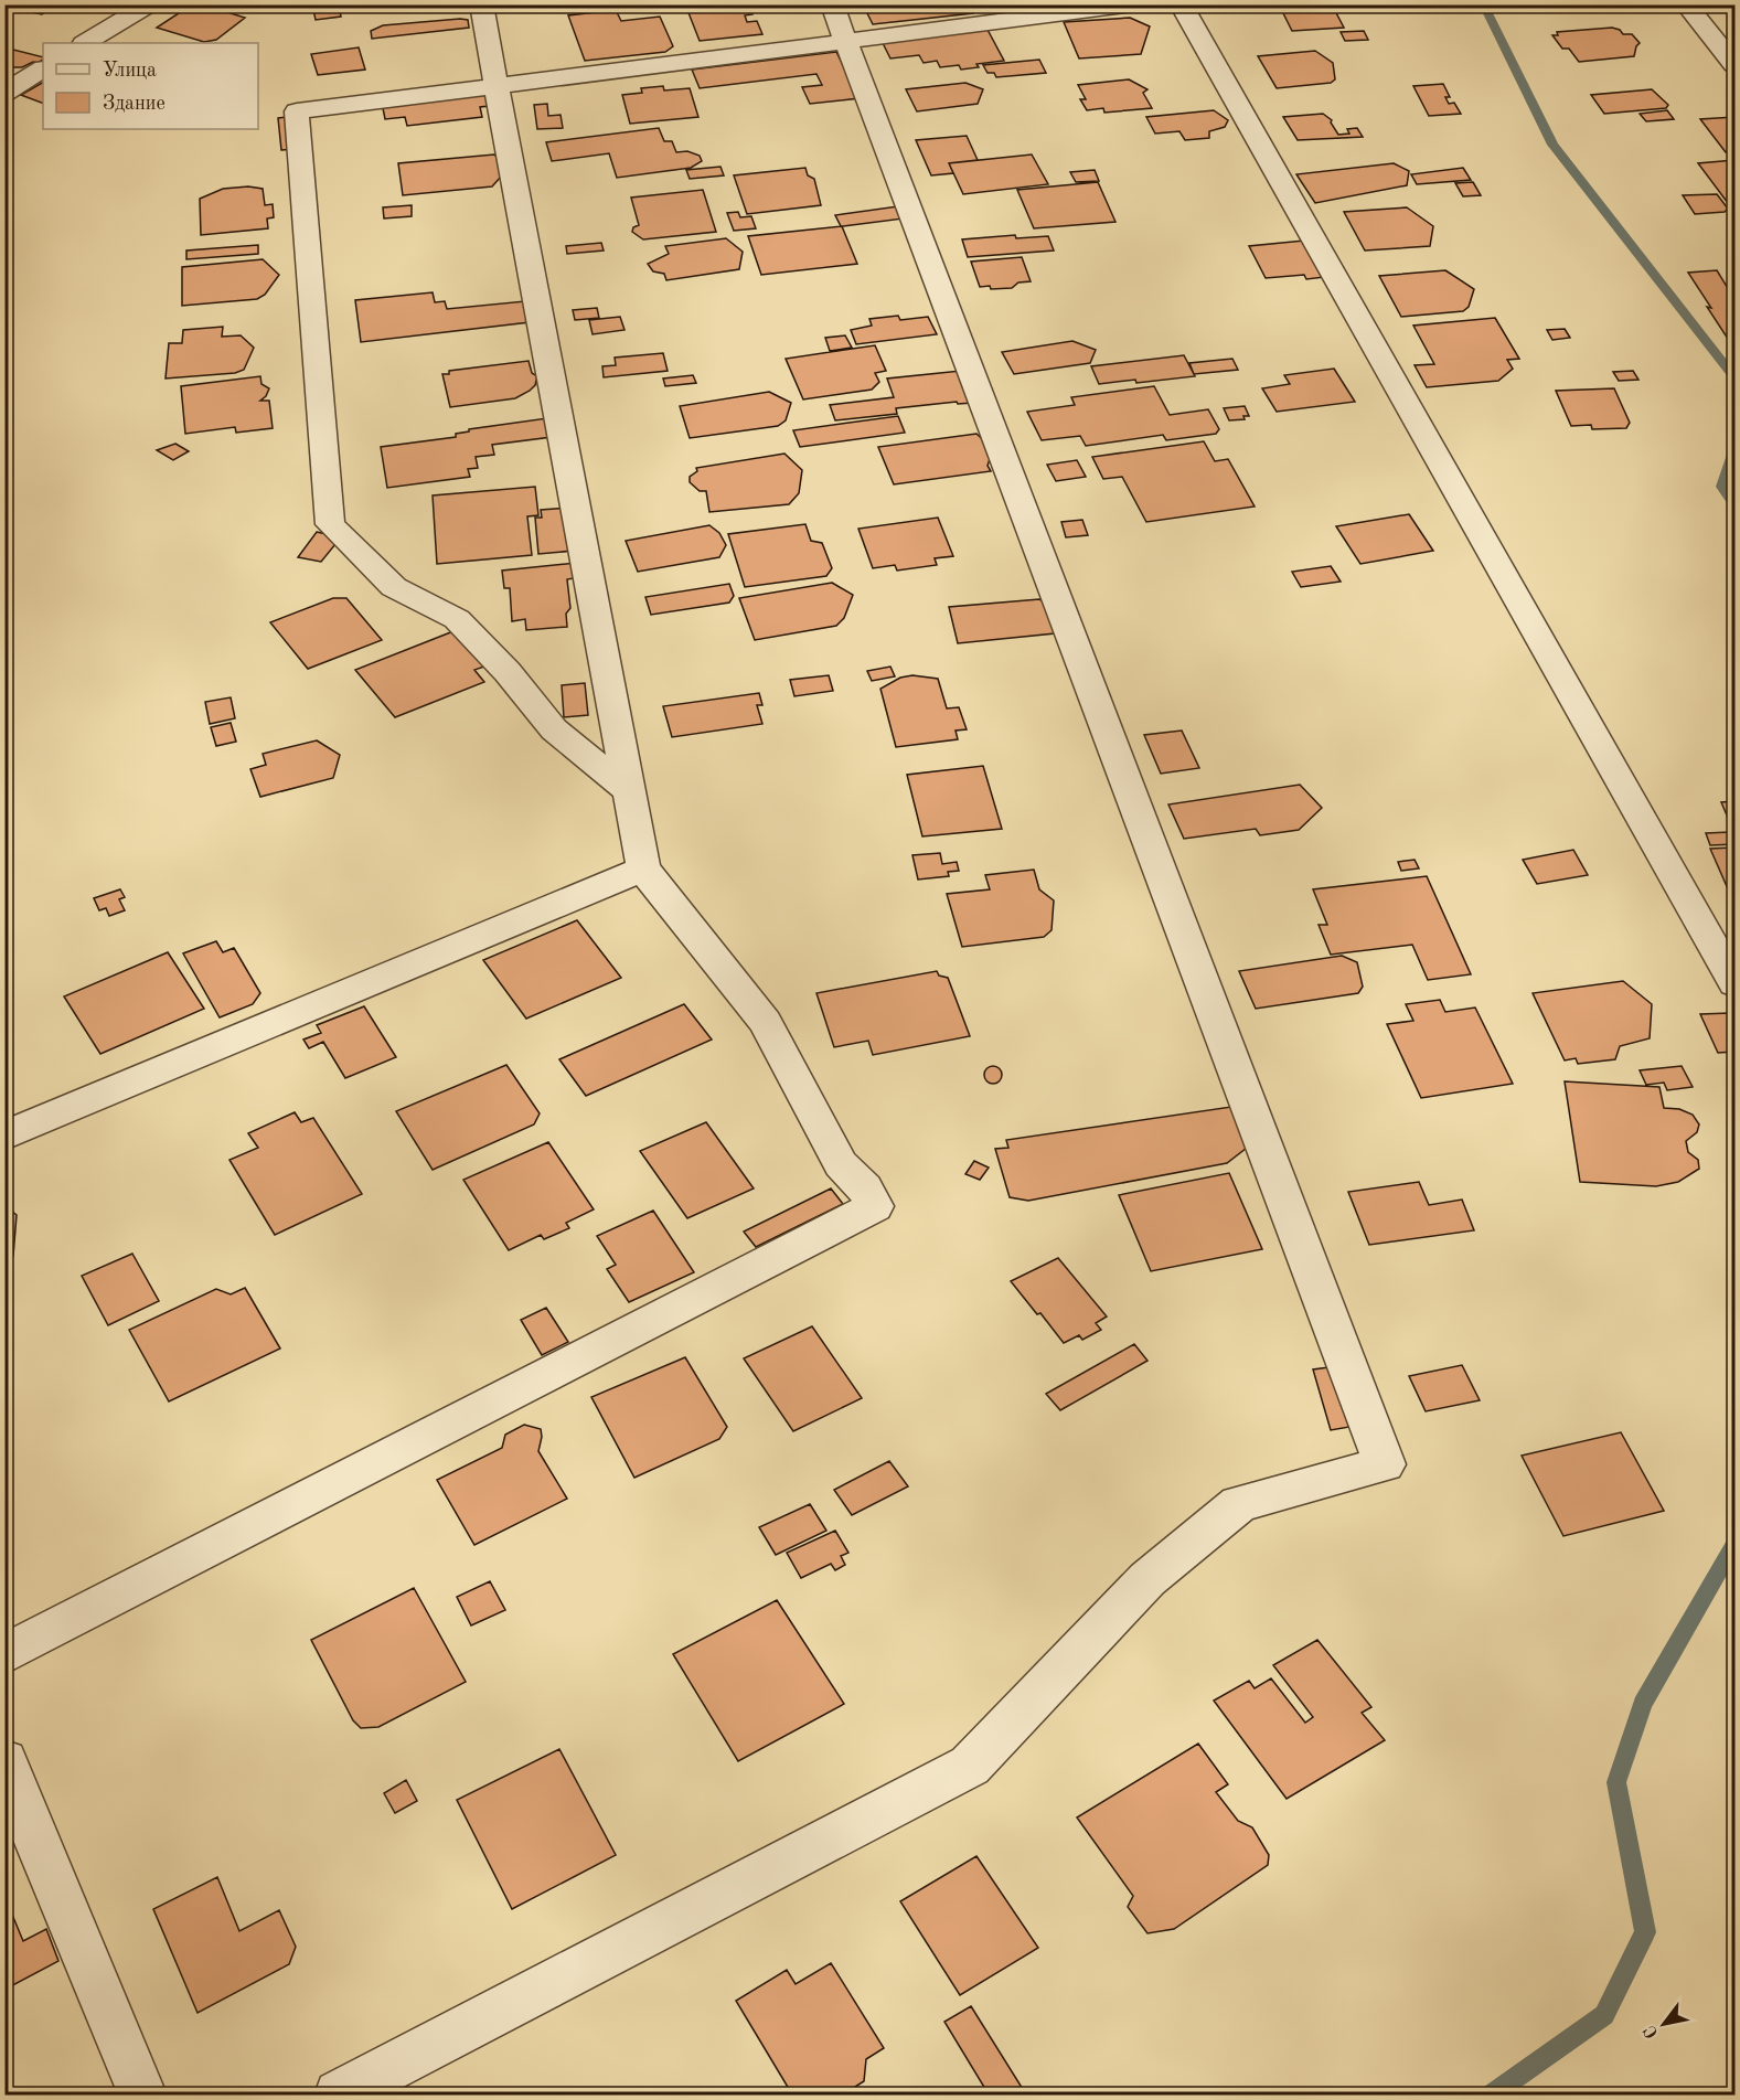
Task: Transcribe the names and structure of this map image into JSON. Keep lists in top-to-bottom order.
{
  "legend": ["Улица", "Здание"],
  "north": "bottom left"
}
